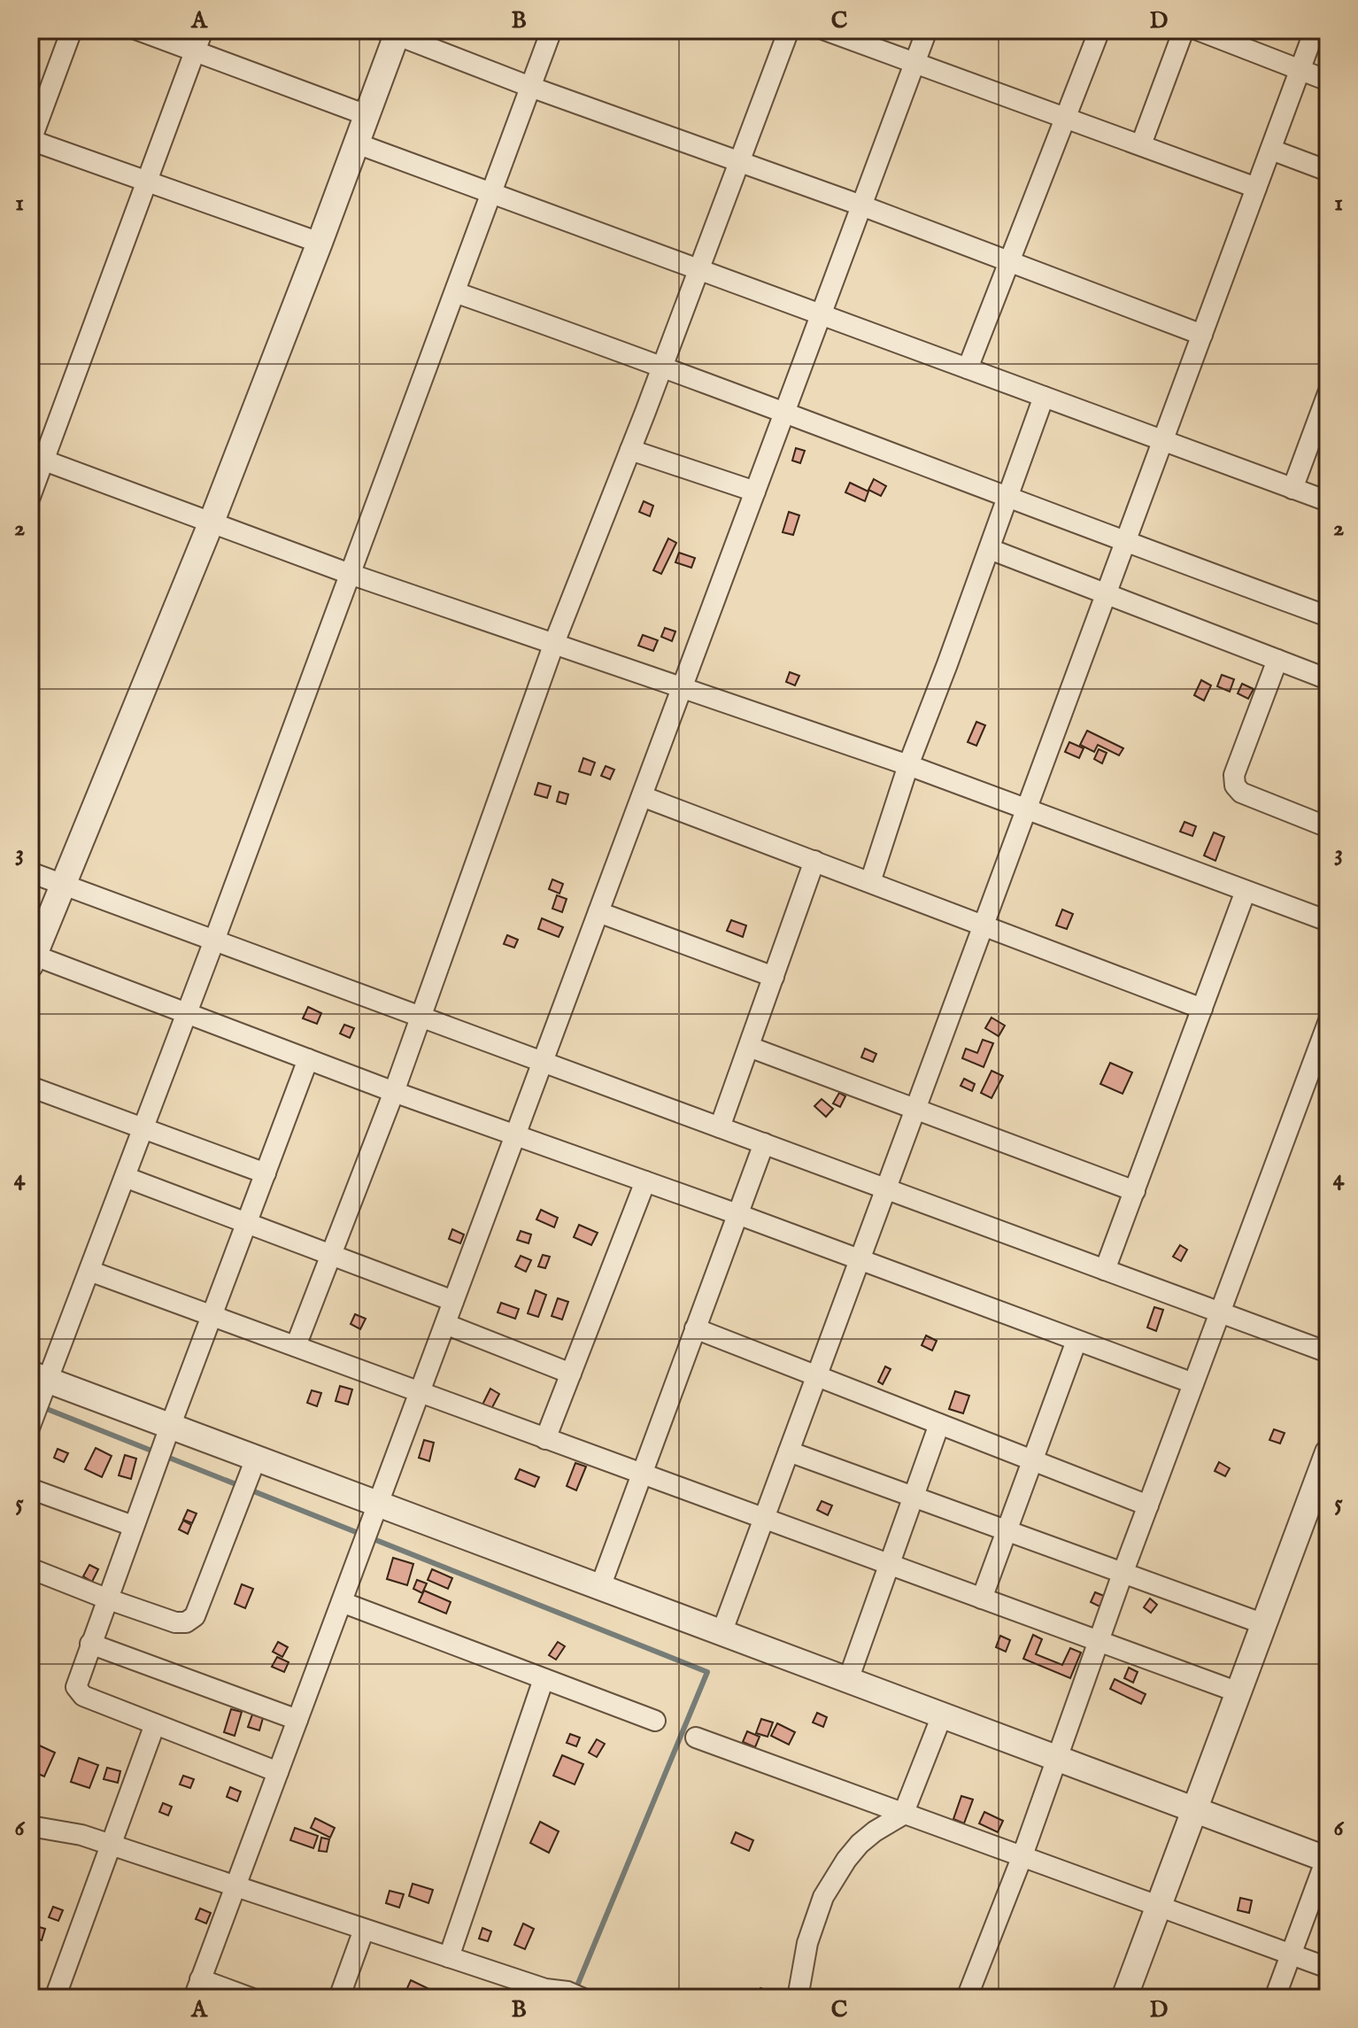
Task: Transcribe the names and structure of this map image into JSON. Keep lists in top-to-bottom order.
{
  "grid": {
    "columns": [
      "A",
      "B",
      "C",
      "D"
    ],
    "rows": [
      "1",
      "2",
      "3",
      "4",
      "5",
      "6"
    ]
  }
}
